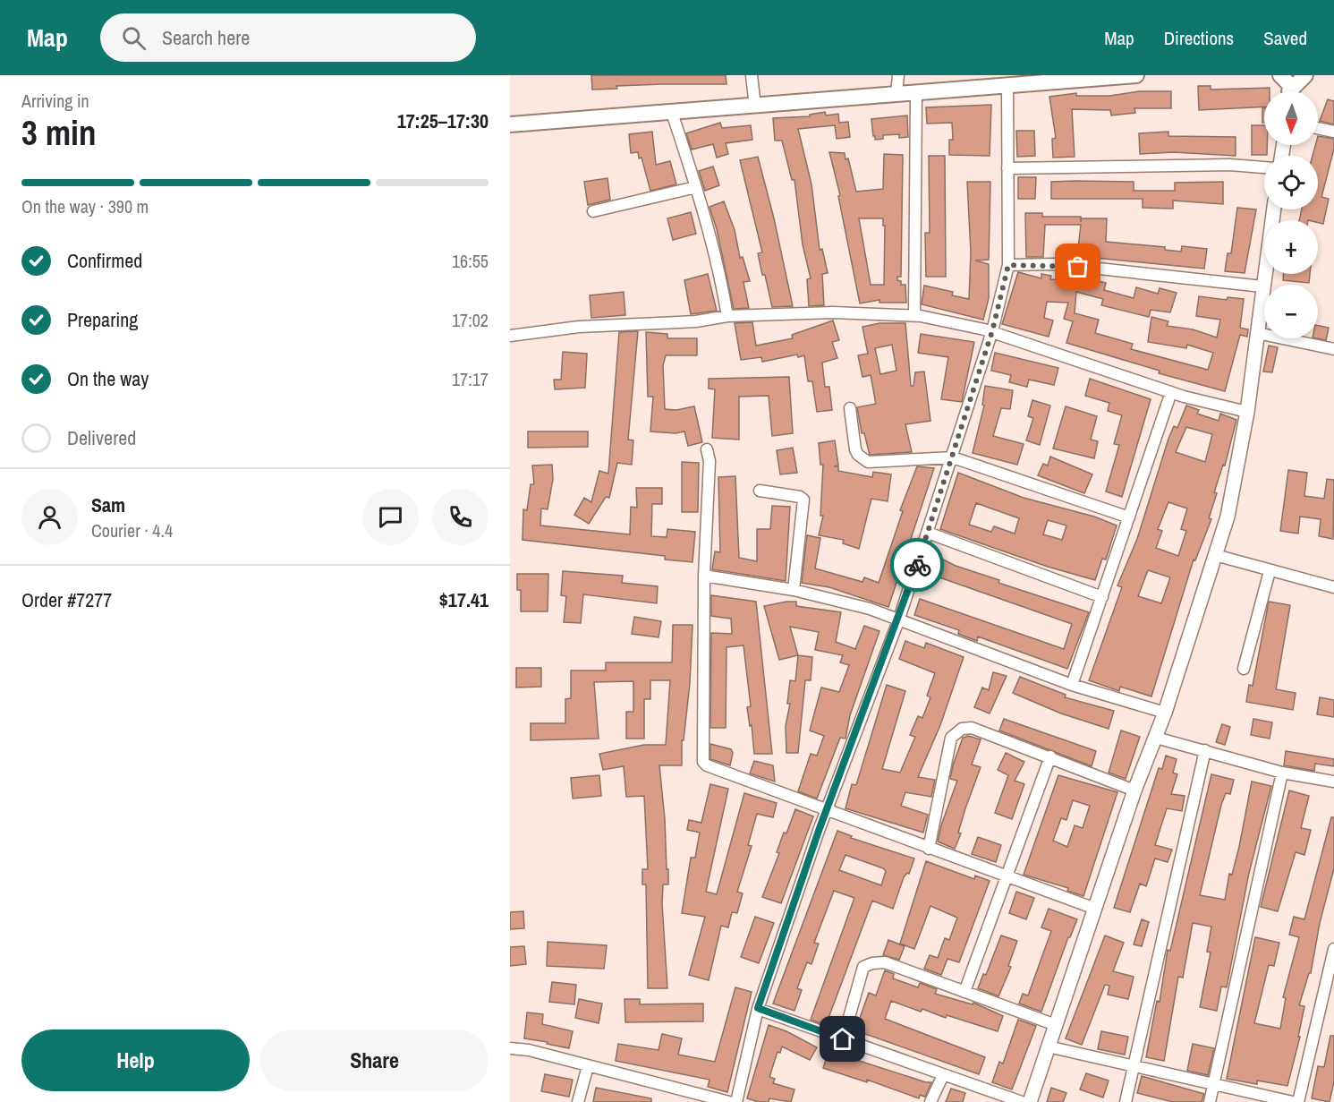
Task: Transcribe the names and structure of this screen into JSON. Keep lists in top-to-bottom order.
{
  "north": "bottom",
  "page": {
    "header": "Map",
    "search": "Search here",
    "nav": ["Map", "Directions", "Saved"],
    "heading": ["3 min", "Arriving in", "17:25–17:30"],
    "panel": [
      "Sam",
      "Courier · 4.4",
      "Order #7277",
      "$17.41"
    ],
    "map_buttons": ["+", "−"],
    "bar": "On the way · 390 m",
    "list": [
      ["Confirmed", "16:55"],
      ["Preparing", "17:02"],
      ["On the way", "17:17"],
      "Delivered"
    ],
    "buttons": ["Help", "Share"]
  }
}
